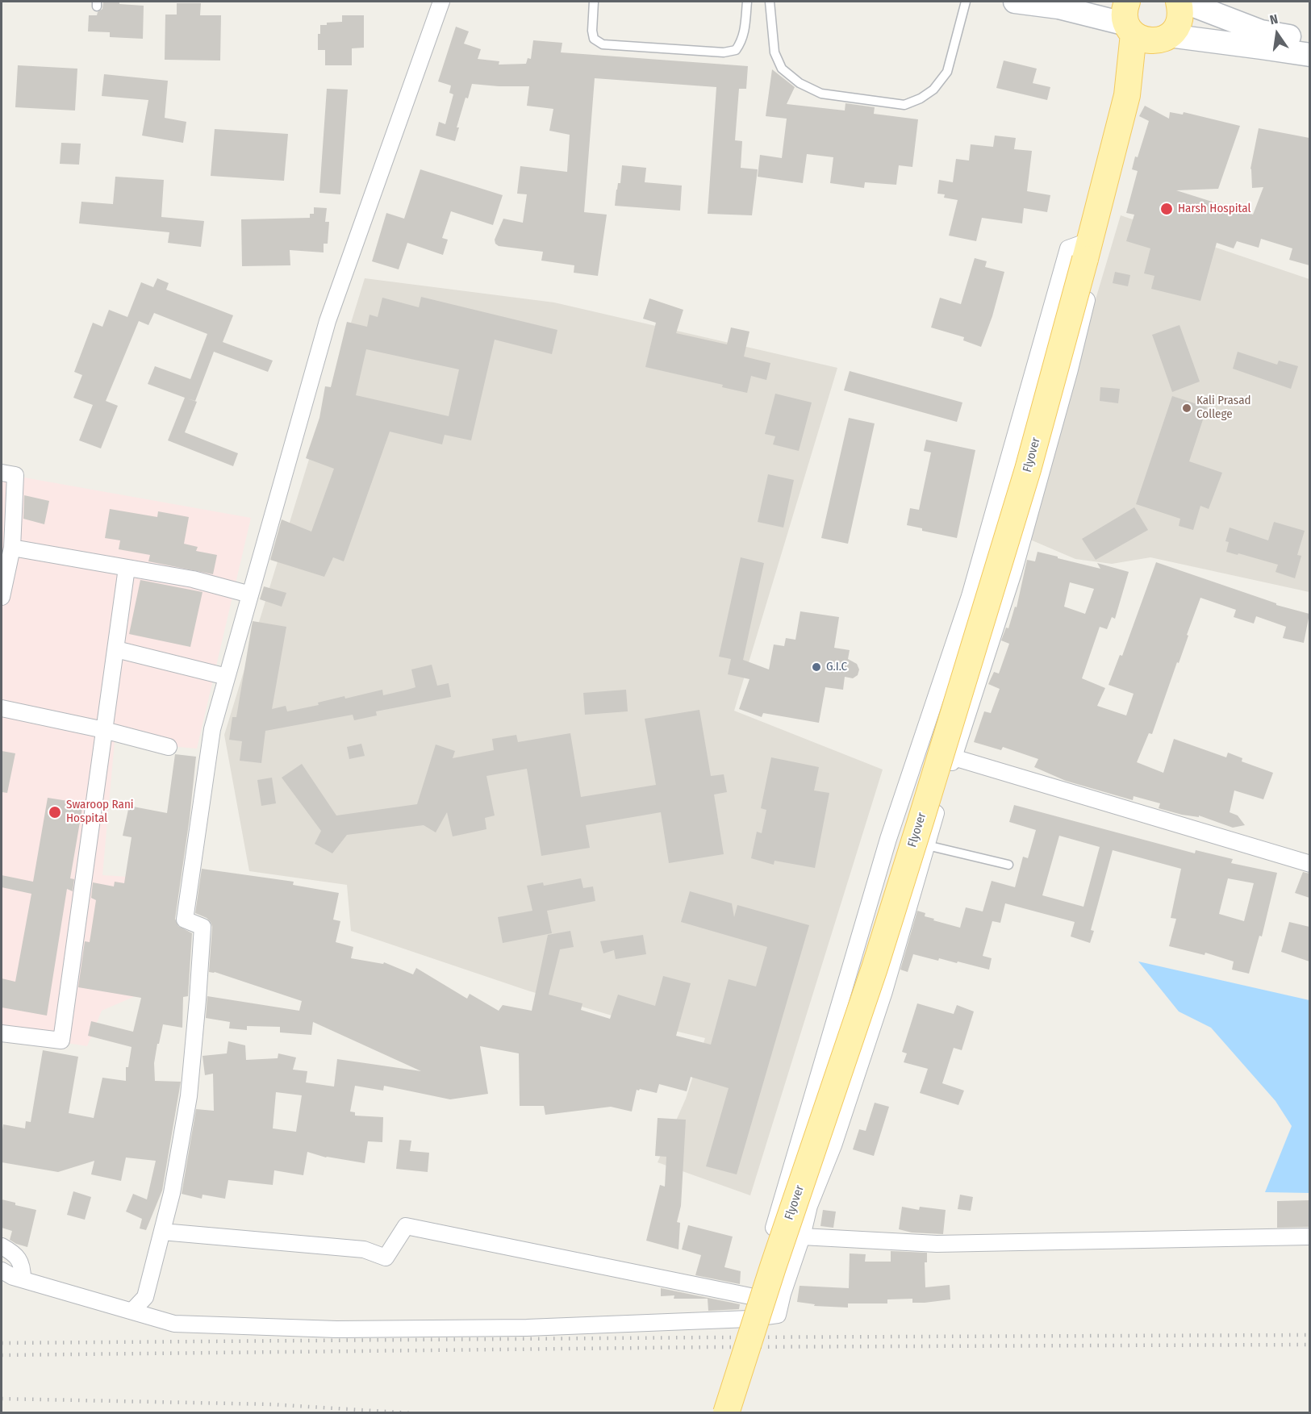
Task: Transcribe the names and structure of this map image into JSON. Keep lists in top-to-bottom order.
{
  "streets": {
    "main road": ["Flyover"]
  },
  "places": [
    "Harsh Hospital",
    "Kali Prasad College",
    "G.I.C",
    "Swaroop Rani Hospital"
  ],
  "north": "top"
}
